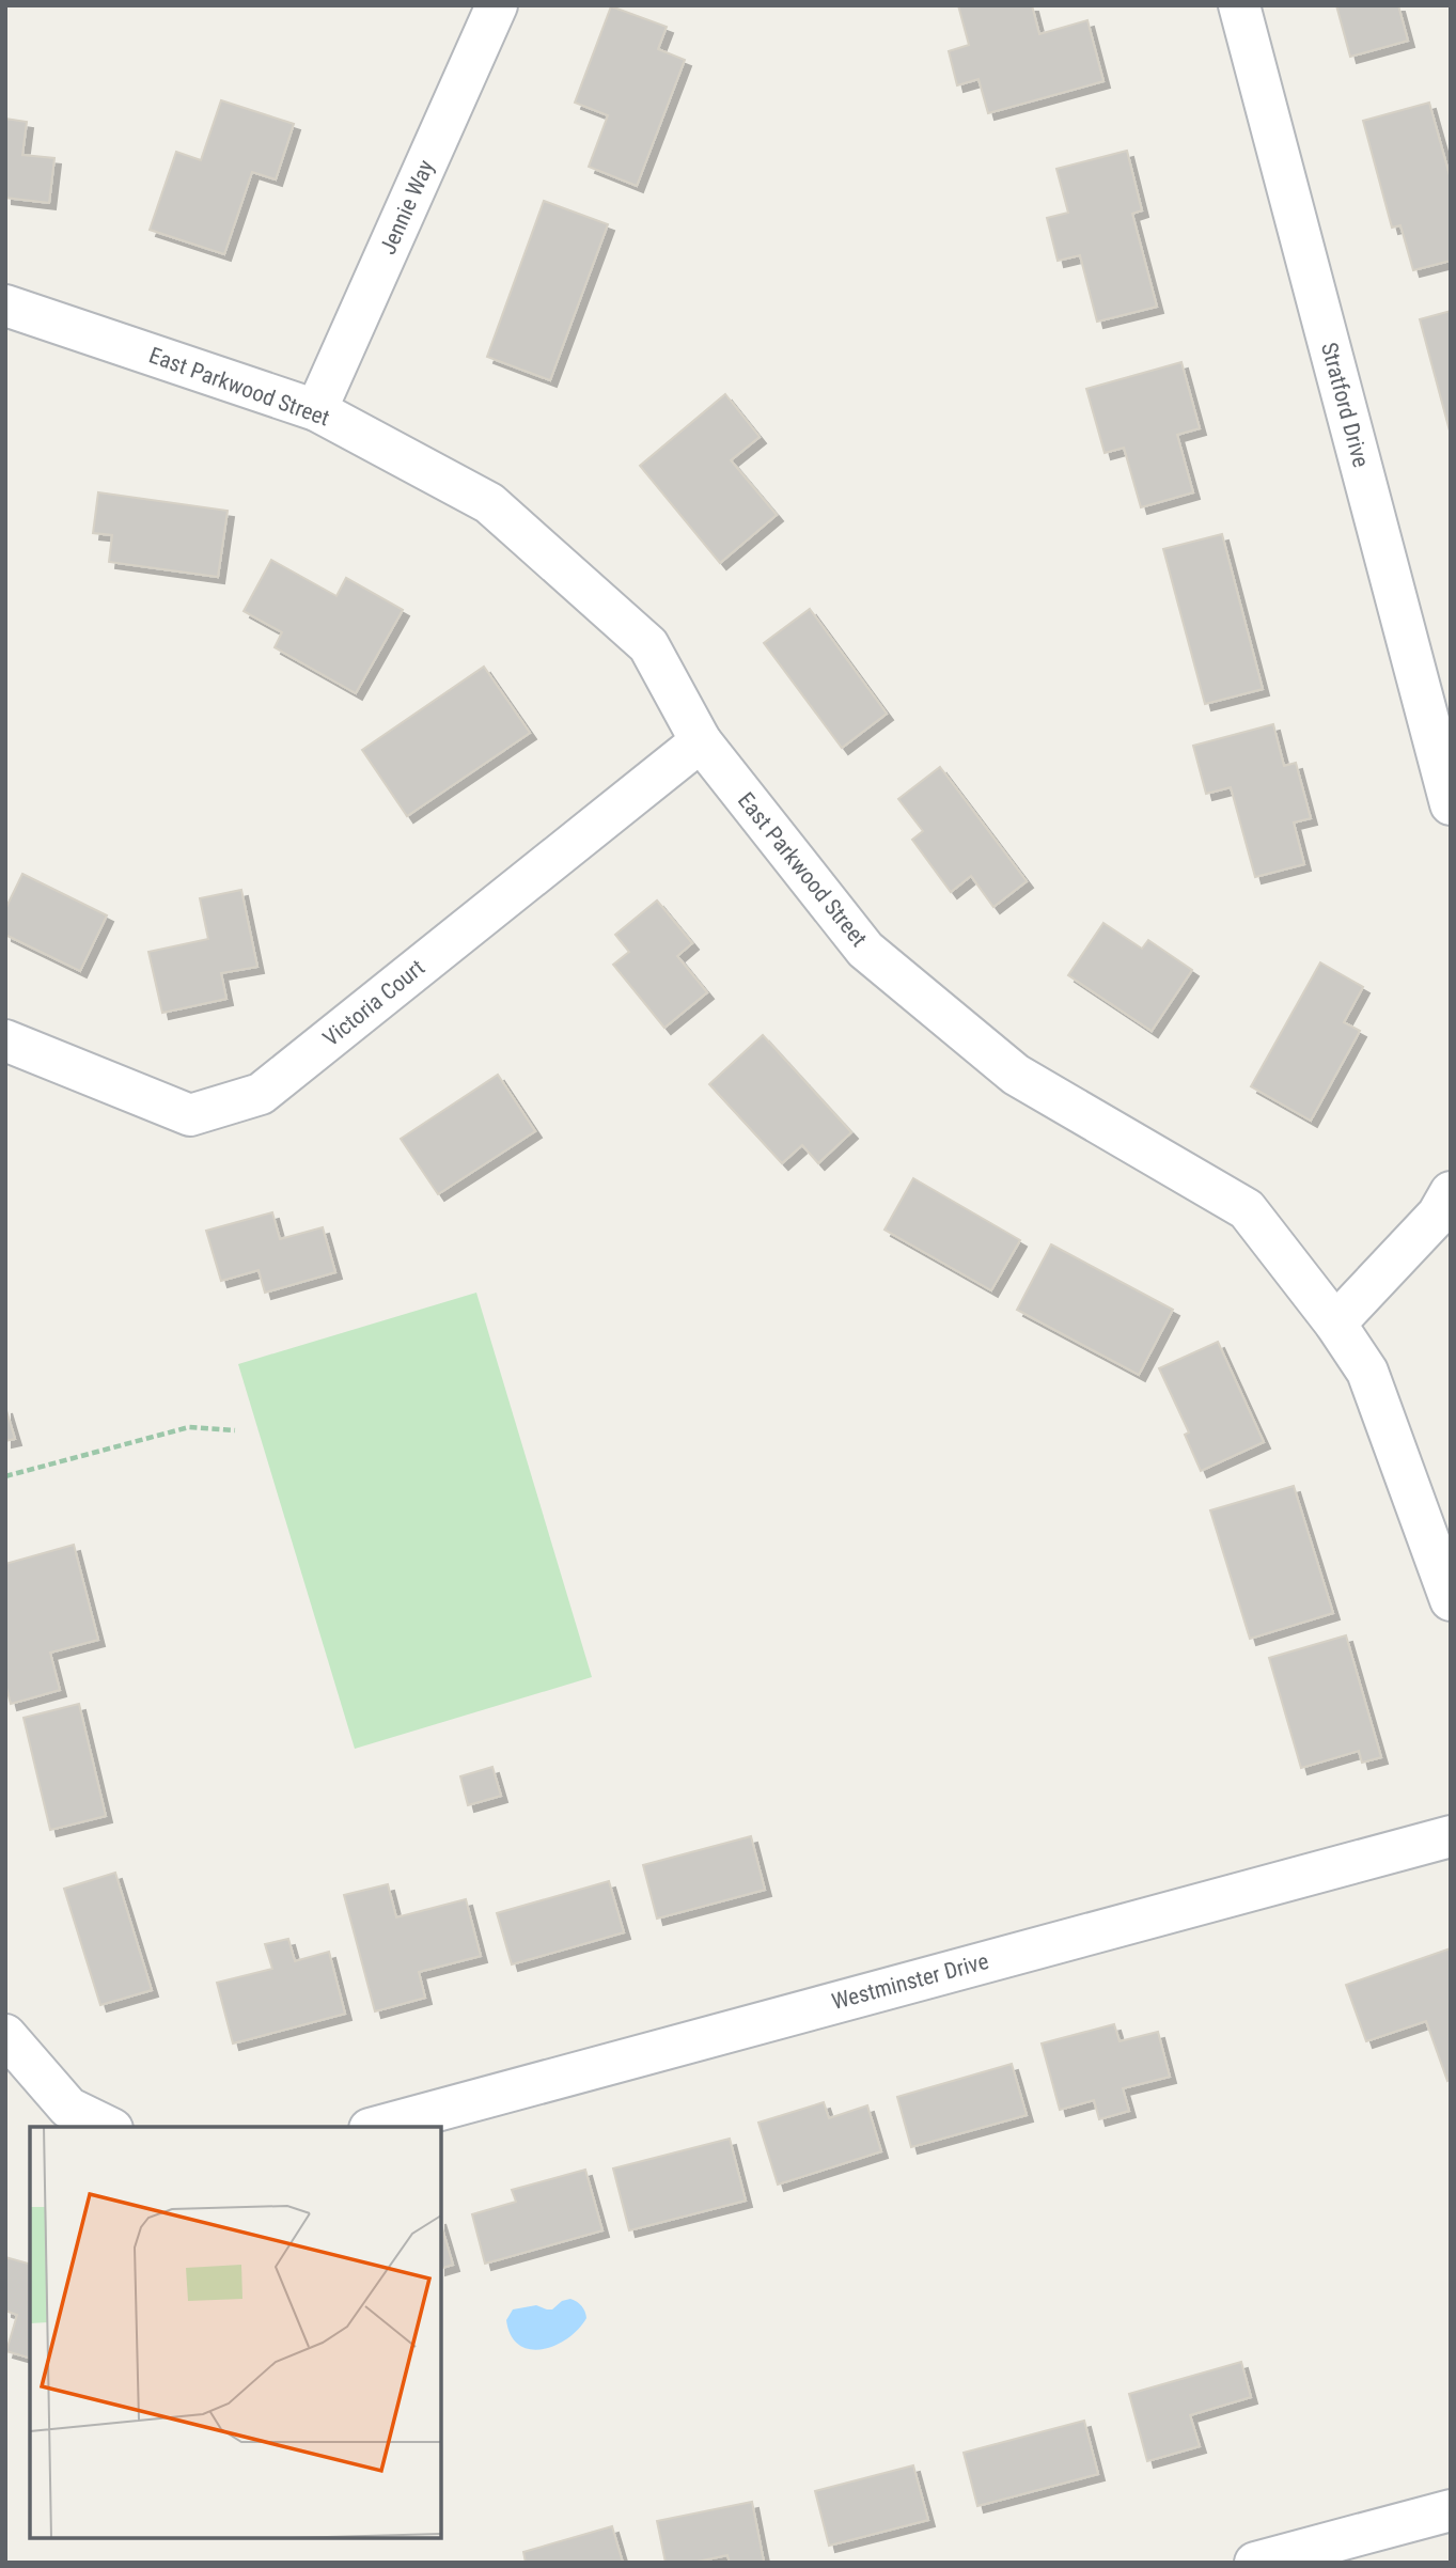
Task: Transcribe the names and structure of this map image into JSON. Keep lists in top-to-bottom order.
{
  "streets": {
    "street": [
      "Jennie Way",
      "East Parkwood Street",
      "Stratford Drive",
      "Victoria Court",
      "Westminster Drive"
    ]
  },
  "crossings": [
    ["Jennie Way", "East Parkwood Street"],
    ["East Parkwood Street", "Victoria Court"]
  ]
}
